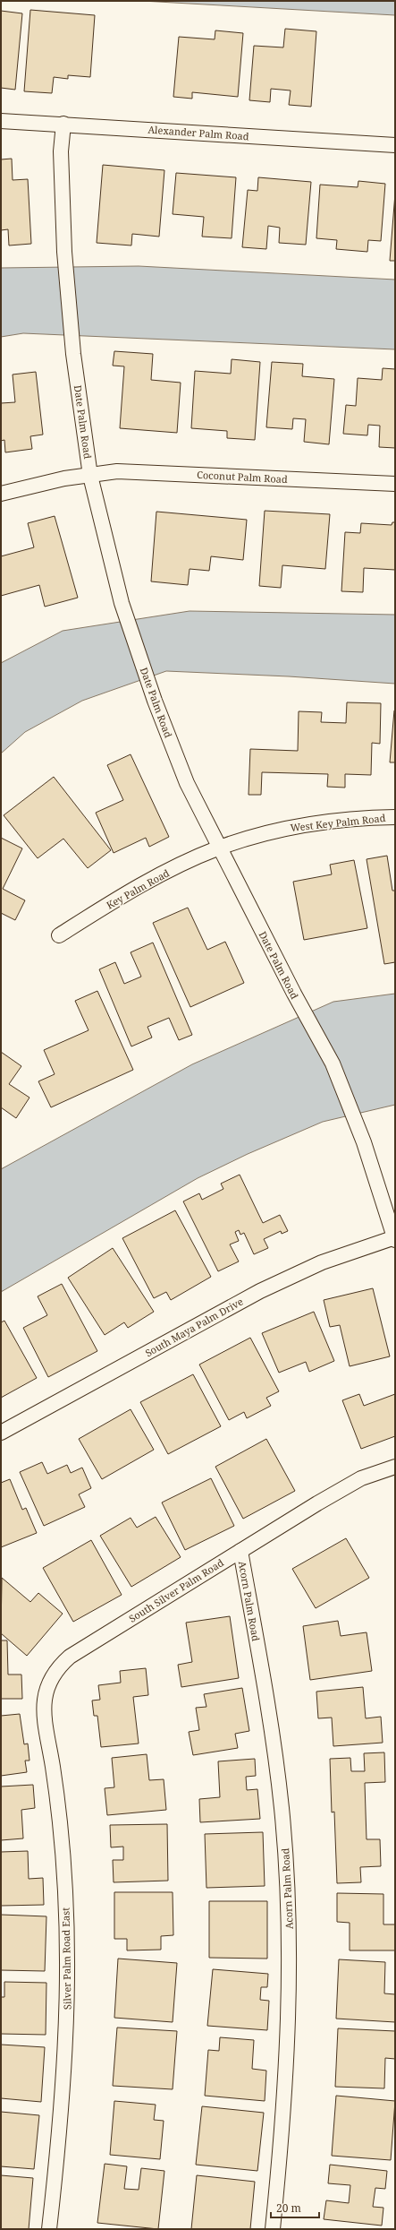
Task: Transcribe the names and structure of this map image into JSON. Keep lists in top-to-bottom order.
{
  "streets": {
    "street": [
      "Alexander Palm Road",
      "Date Palm Road",
      "Coconut Palm Road",
      "West Key Palm Road",
      "Key Palm Road",
      "South Maya Palm Drive",
      "South Silver Palm Road",
      "Acorn Palm Road",
      "Silver Palm Road East"
    ]
  },
  "crossings": [
    ["Alexander Palm Road", "Date Palm Road"],
    ["Date Palm Road", "Coconut Palm Road"],
    ["Date Palm Road", "West Key Palm Road"],
    ["Date Palm Road", "Key Palm Road"],
    ["Date Palm Road", "South Maya Palm Drive"],
    ["West Key Palm Road", "Key Palm Road"],
    ["South Silver Palm Road", "Acorn Palm Road"],
    ["South Silver Palm Road", "Silver Palm Road East"]
  ],
  "scale_bar": "20 m"
}
